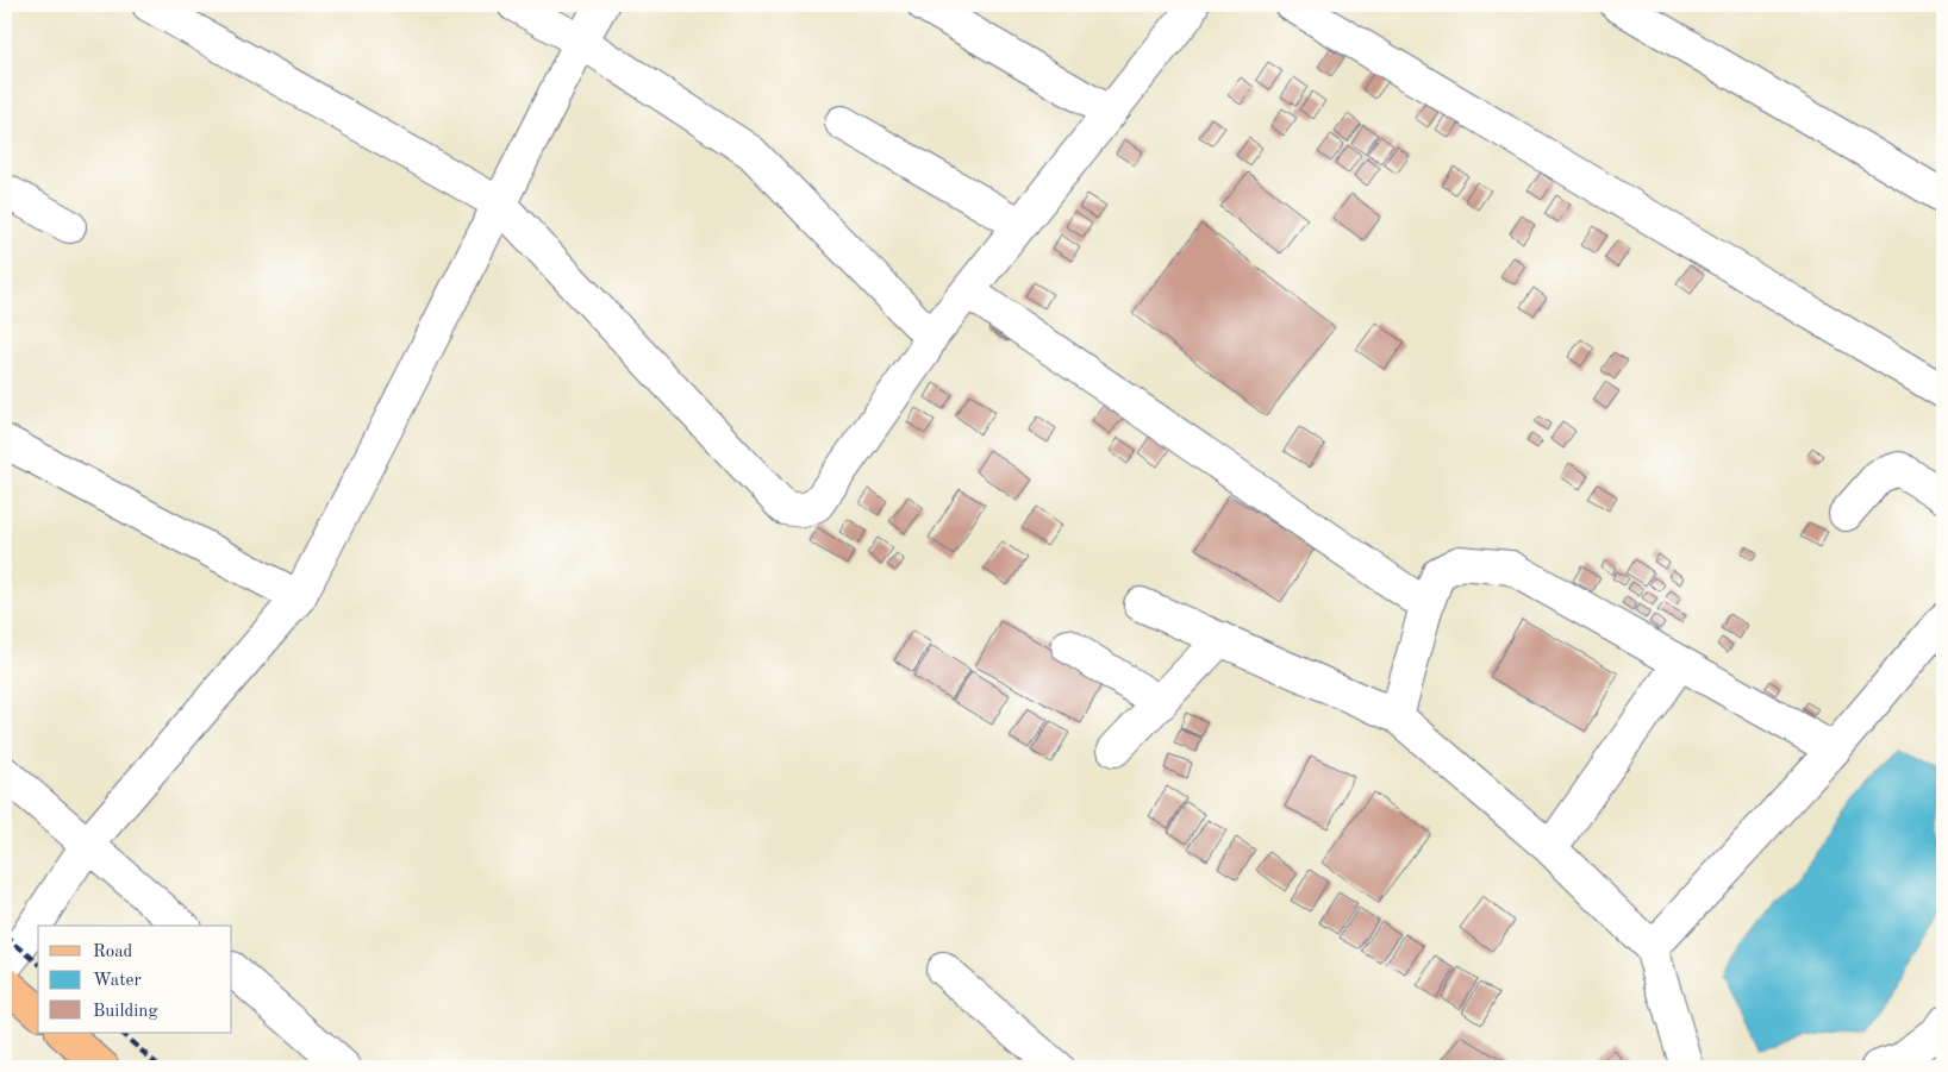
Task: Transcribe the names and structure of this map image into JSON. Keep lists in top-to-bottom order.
{
  "legend": ["Road", "Water", "Building"]
}
